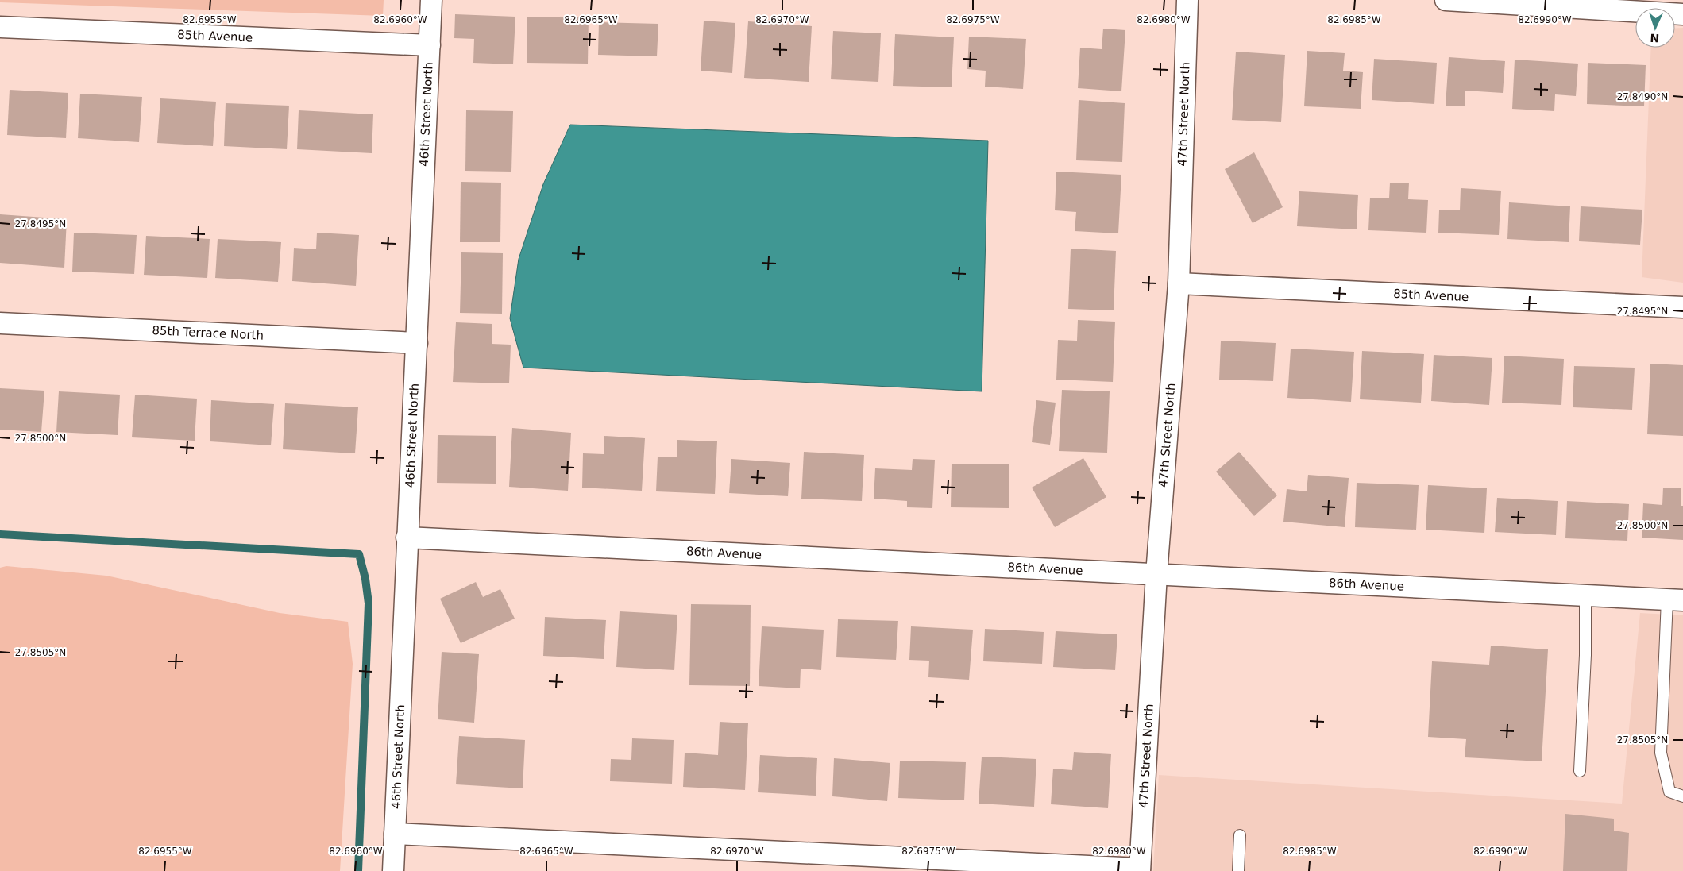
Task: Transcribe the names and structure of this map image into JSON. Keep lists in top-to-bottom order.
{
  "streets": {
    "street": [
      "85th Avenue",
      "46th Street North",
      "47th Street North",
      "85th Terrace North",
      "86th Avenue"
    ]
  },
  "crossings": [
    ["85th Avenue", "46th Street North"],
    ["85th Avenue", "47th Street North"],
    ["46th Street North", "85th Terrace North"],
    ["46th Street North", "86th Avenue"],
    ["47th Street North", "86th Avenue"]
  ],
  "north": "bottom",
  "coordinates": [
    "82.6955°W",
    "82.6960°W",
    "82.6965°W",
    "82.6970°W",
    "82.6975°W",
    "82.6980°W",
    "82.6985°W",
    "82.6990°W",
    "27.8490°N",
    "27.8495°N",
    "27.8500°N",
    "27.8505°N"
  ]
}
